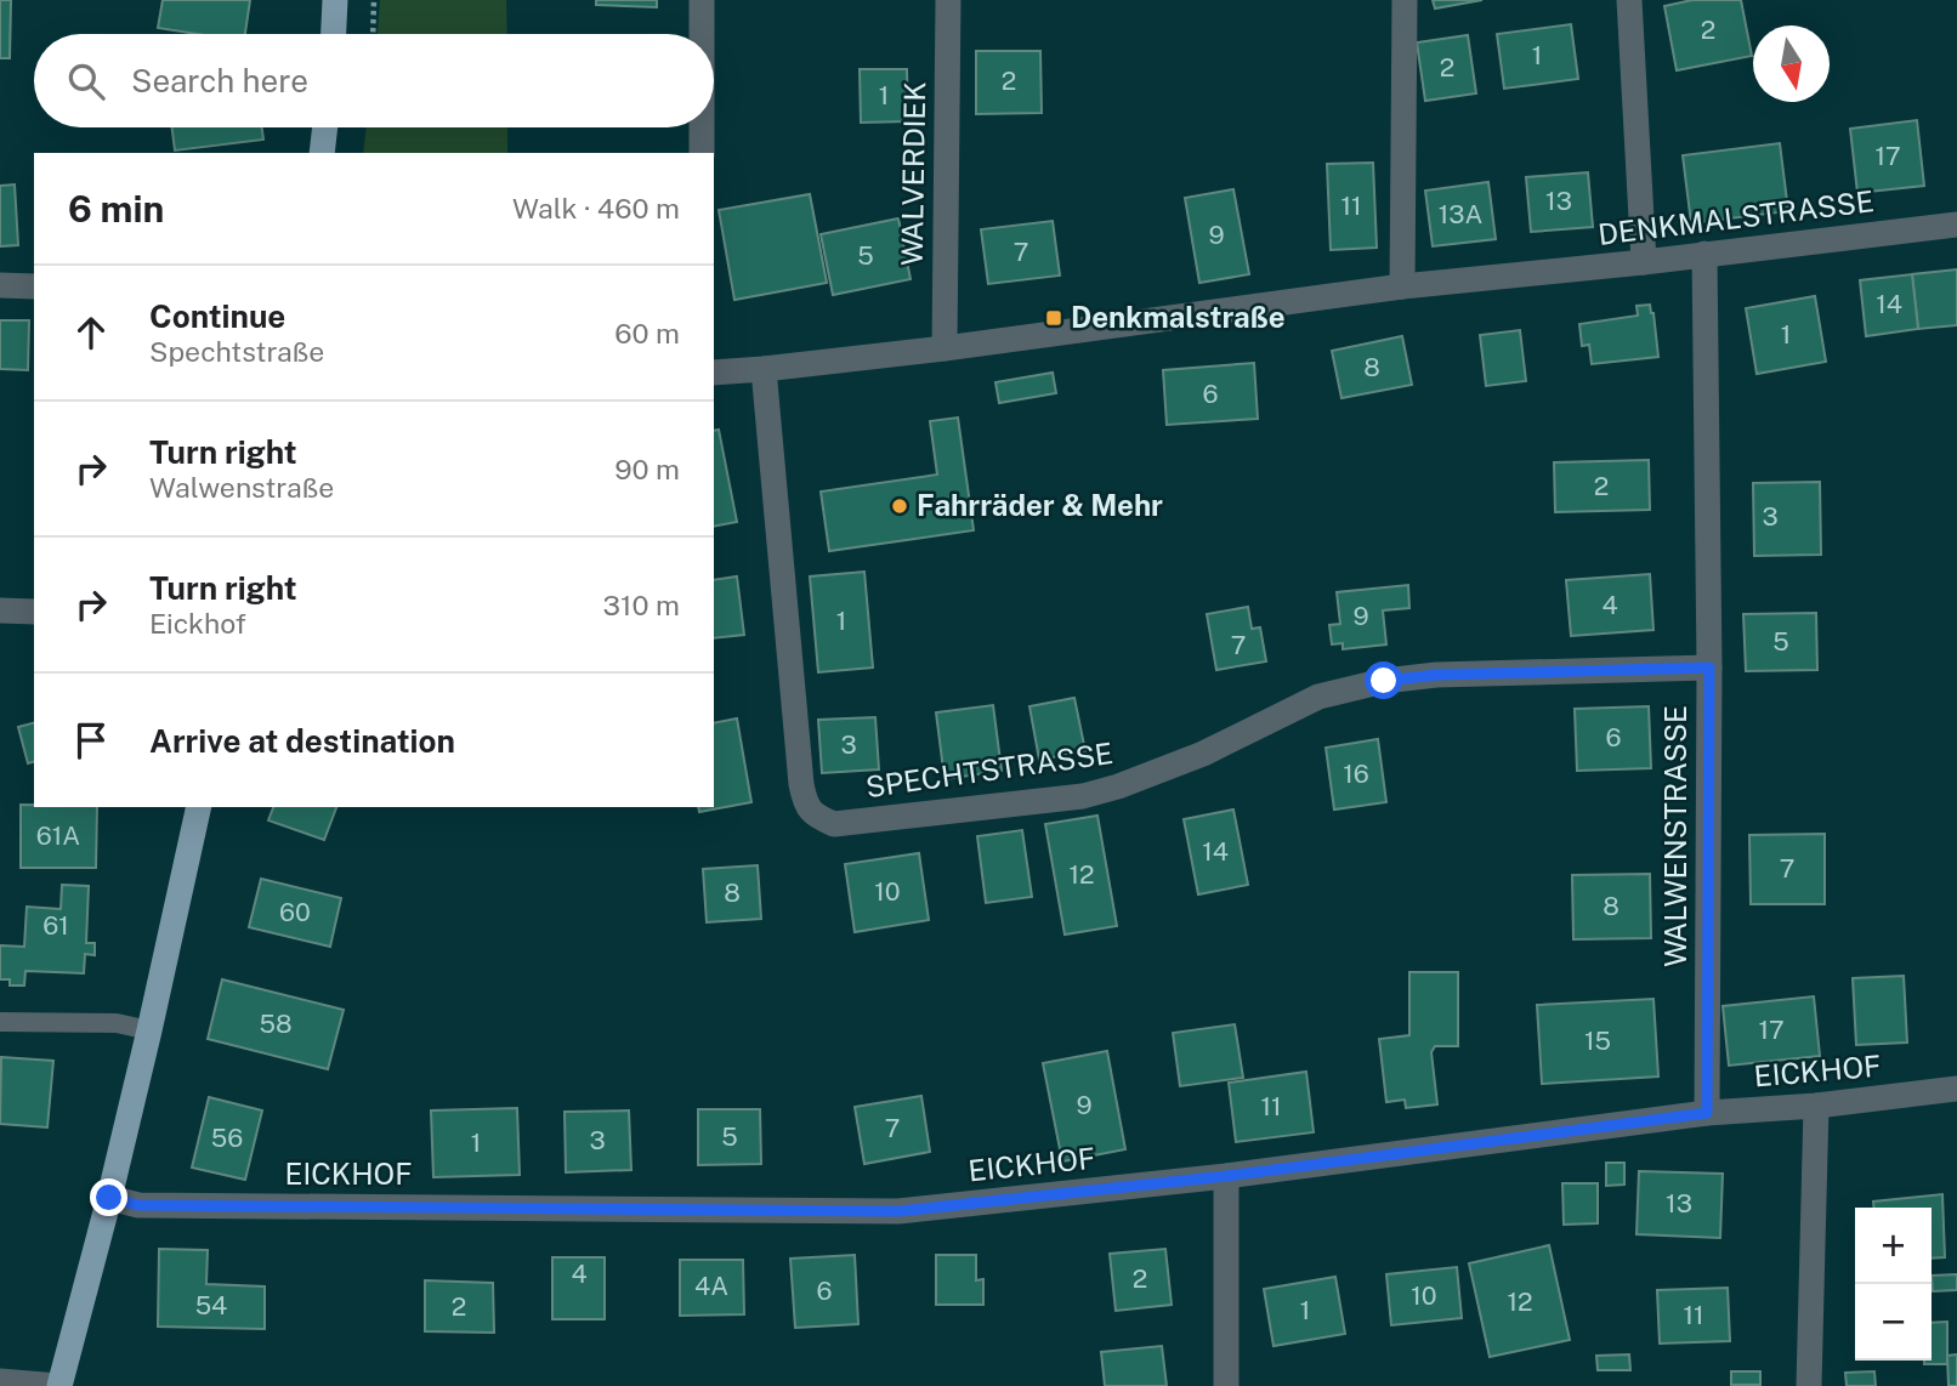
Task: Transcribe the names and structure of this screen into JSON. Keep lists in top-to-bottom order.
{
  "streets": {
    "street": [
      "WALVERDIEK",
      "DENKMALSTRASSE",
      "SPECHTSTRASSE",
      "WALWENSTRASSE",
      "EICKHOF"
    ]
  },
  "crossings": [
    ["WALVERDIEK", "DENKMALSTRASSE"],
    ["DENKMALSTRASSE", "SPECHTSTRASSE"],
    ["DENKMALSTRASSE", "WALWENSTRASSE"],
    ["SPECHTSTRASSE", "WALWENSTRASSE"],
    ["WALWENSTRASSE", "EICKHOF"]
  ],
  "places": {
    "transit": ["Denkmalstraße"],
    "other": ["Fahrräder & Mehr"]
  },
  "house_numbers": [
    "2",
    "1",
    "2",
    "2",
    "1",
    "17",
    "13",
    "11",
    "13A",
    "9",
    "7",
    "5",
    "14",
    "1",
    "8",
    "6",
    "2",
    "3",
    "4",
    "9",
    "1",
    "5",
    "7",
    "6",
    "3",
    "16",
    "61A",
    "14",
    "7",
    "12",
    "10",
    "8",
    "8",
    "60",
    "61",
    "58",
    "17",
    "15",
    "9",
    "11",
    "7",
    "5",
    "56",
    "3",
    "1",
    "13",
    "4",
    "2",
    "4A",
    "6",
    "10",
    "12",
    "54",
    "2",
    "1",
    "11"
  ],
  "north": "bottom",
  "page": {
    "search": "Search here",
    "heading": ["6 min", "Walk · 460 m"],
    "list": [
      ["Continue", "Spechtstraße", "60 m"],
      ["Turn right", "Walwenstraße", "90 m"],
      ["Turn right", "Eickhof", "310 m"],
      "Arrive at destination"
    ],
    "map_buttons": ["+", "−"]
  }
}
